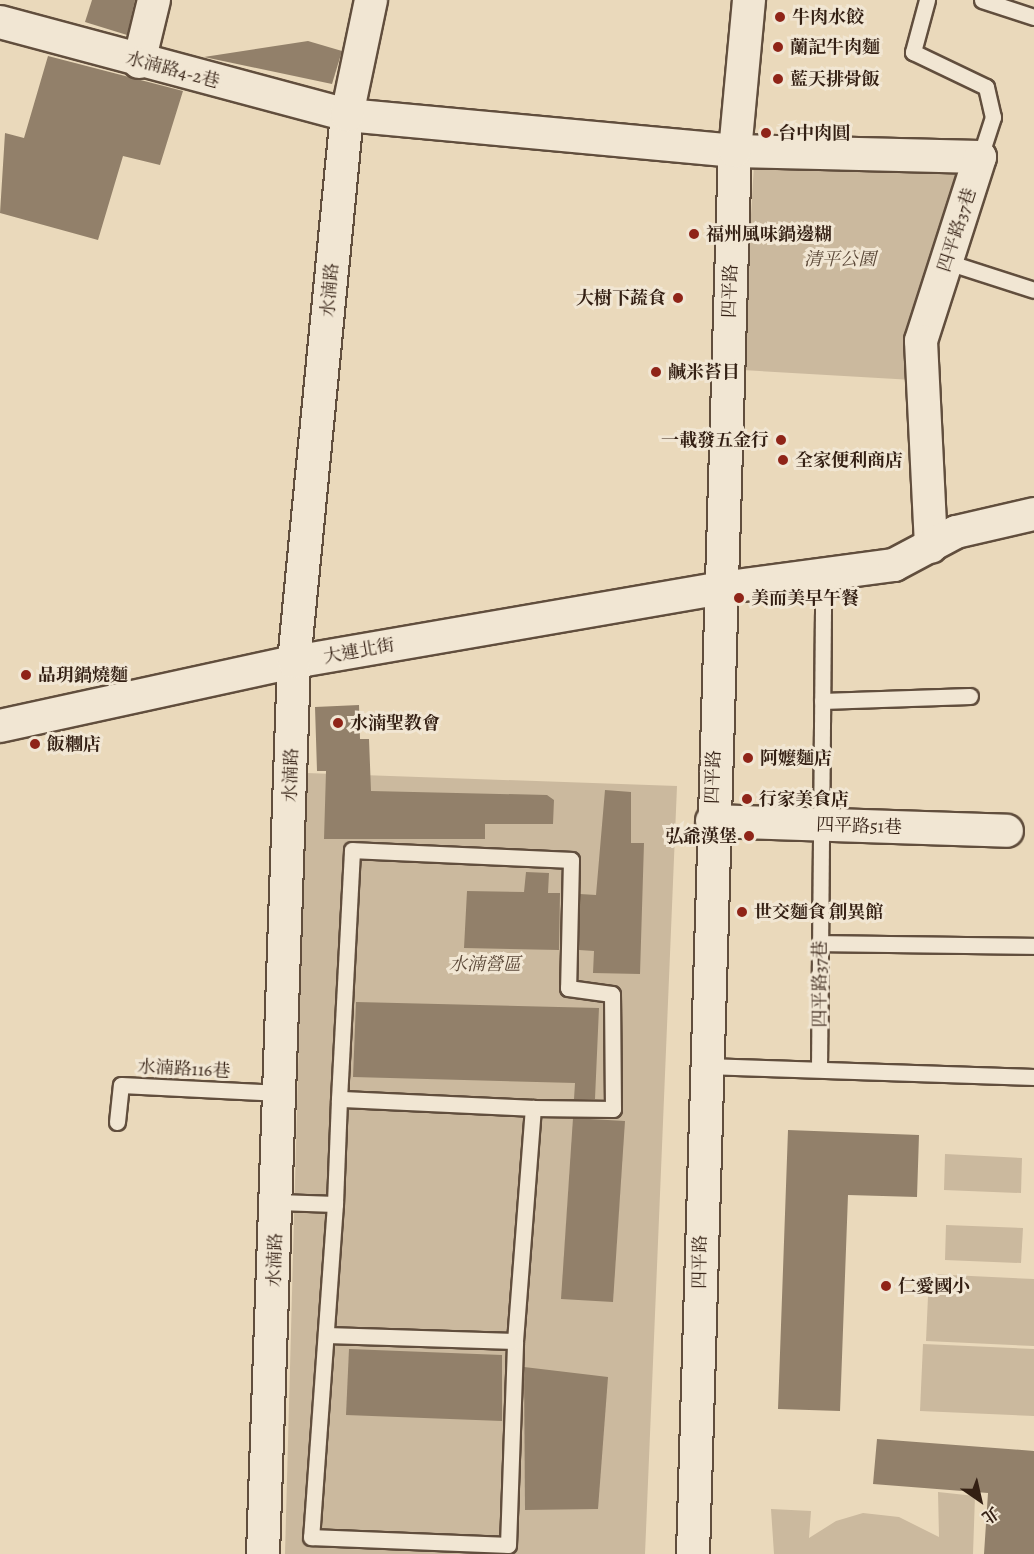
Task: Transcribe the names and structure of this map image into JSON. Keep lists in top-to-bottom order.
{
  "streets": {
    "street": [
      "水湳路4-2巷",
      "四平路37巷",
      "水湳路",
      "四平路",
      "大連北街",
      "四平路51巷"
    ],
    "lane": ["水湳路116巷"]
  },
  "crossings": [
    ["水湳路4-2巷", "水湳路"],
    ["水湳路4-2巷", "四平路"],
    ["四平路37巷", "四平路51巷"],
    ["水湳路", "大連北街"],
    ["水湳路", "水湳路116巷"],
    ["四平路", "大連北街"],
    ["四平路", "四平路51巷"]
  ],
  "parks": ["清平公園", "水湳營區"],
  "places": [
    "牛肉水餃",
    "蘭記牛肉麵",
    "藍天排骨飯",
    "台中肉圓",
    "福州風味鍋邊糊",
    "大樹下蔬食",
    "鹹米苔目",
    "一載發五金行",
    "全家便利商店",
    "美而美早午餐",
    "品玥鍋燒麵",
    "水湳聖教會",
    "飯糰店",
    "阿嬤麵店",
    "行家美食店",
    "弘爺漢堡",
    "世交麵食 創異館",
    "仁愛國小"
  ],
  "north": "bottom right"
}
